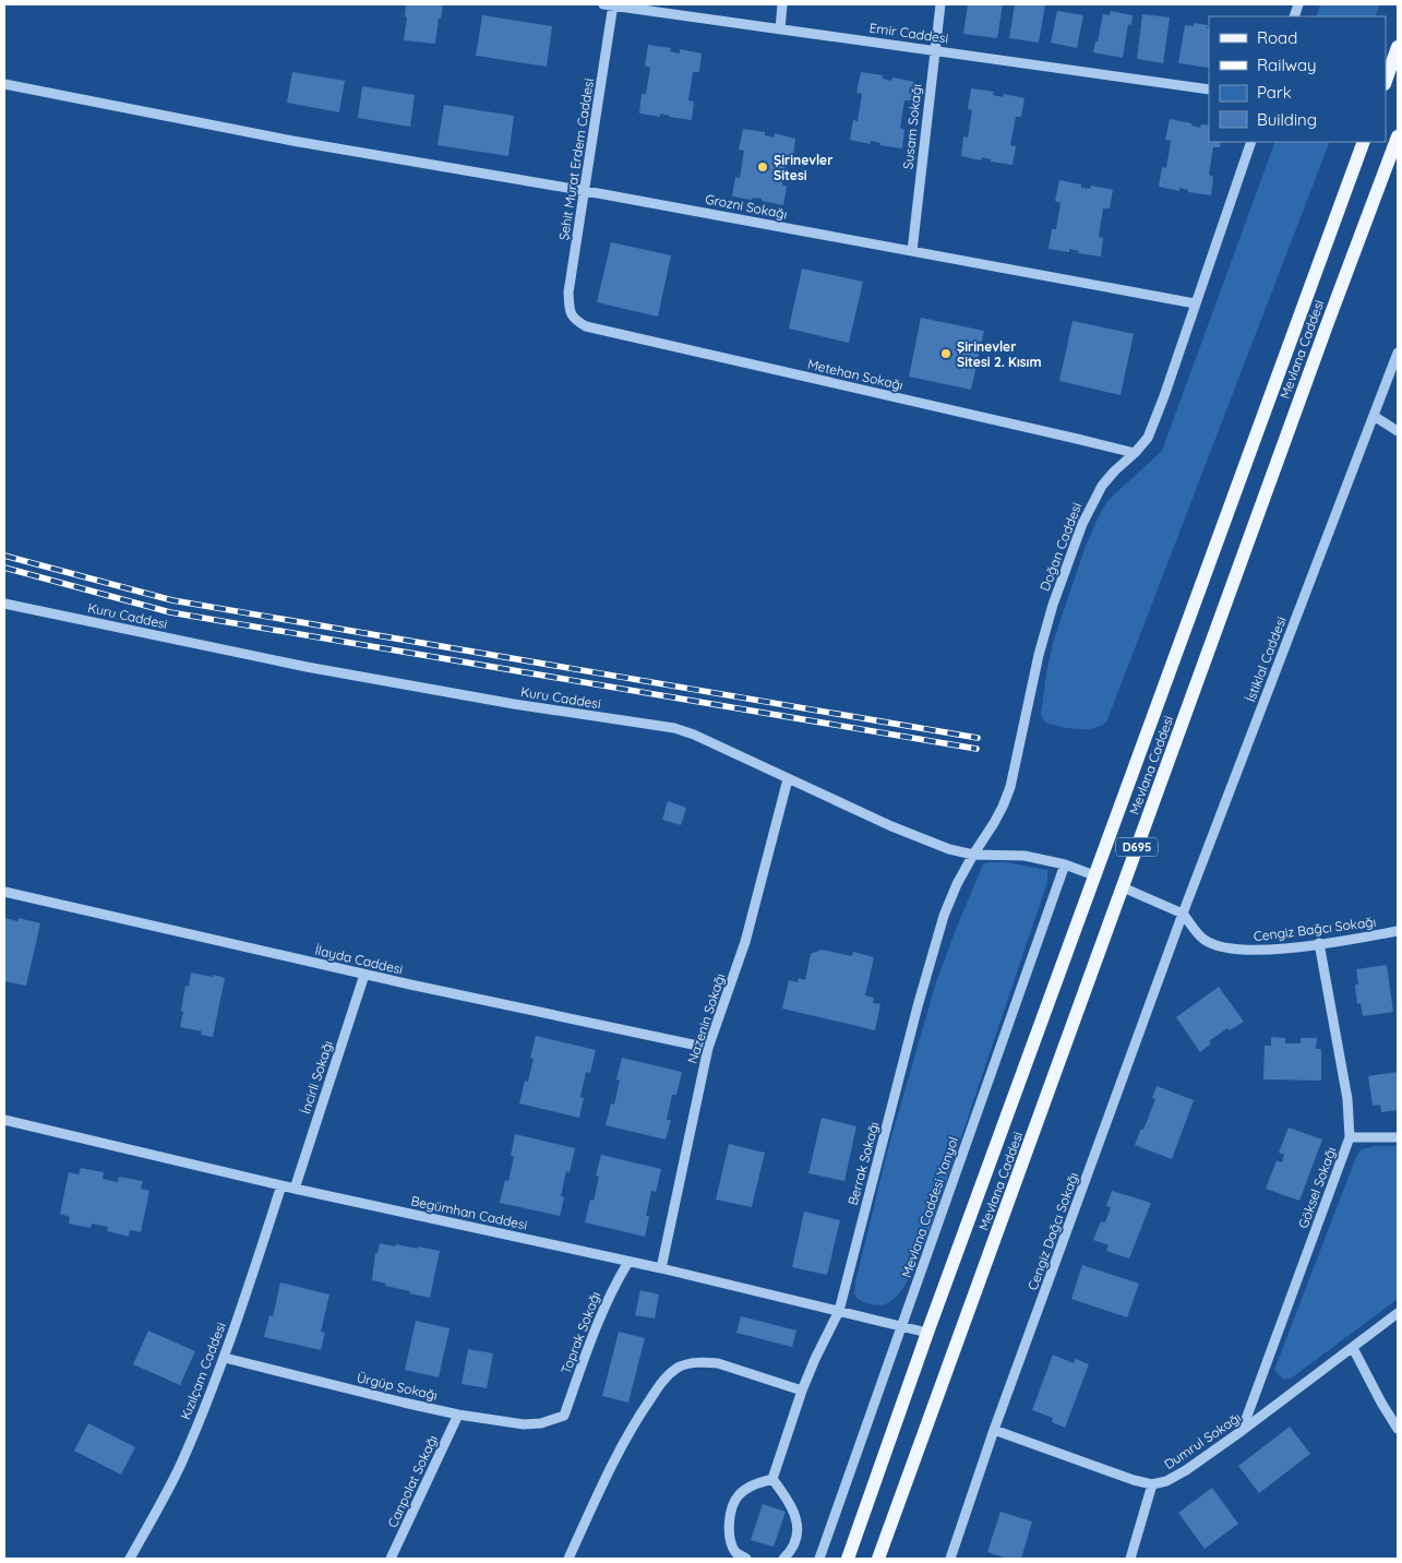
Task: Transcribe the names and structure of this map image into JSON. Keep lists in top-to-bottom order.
{
  "streets": {
    "main road": ["Mevlana Caddesi", "D695"],
    "street": [
      "Emir Caddesi",
      "Susam Sokağı",
      "Şehit Murat Erdem Caddesi",
      "Grozni Sokağı",
      "Metehan Sokağı",
      "Doğan Caddesi",
      "Kuru Caddesi",
      "İstiklal Caddesi",
      "Cengiz Bağcı Sokağı",
      "İlayda Caddesi",
      "Nazenin Sokağı",
      "İncirli Sokağı",
      "Berrak Sokağı",
      "Göksel Sokağı",
      "Mevlana Caddesi Yanyol",
      "Begümhan Caddesi",
      "Cengiz Dağcı Sokağı",
      "Toprak Sokağı",
      "Kızılçam Caddesi",
      "Ürgüp Sokağı",
      "Dumrul Sokağı",
      "Canpolat Sokağı"
    ]
  },
  "crossings": [
    ["Emir Caddesi", "Susam Sokağı"],
    ["Emir Caddesi", "Şehit Murat Erdem Caddesi"],
    ["Susam Sokağı", "Grozni Sokağı"],
    ["Şehit Murat Erdem Caddesi", "Grozni Sokağı"],
    ["Şehit Murat Erdem Caddesi", "Metehan Sokağı"],
    ["Grozni Sokağı", "Doğan Caddesi"],
    ["Mevlana Caddesi", "Kuru Caddesi"],
    ["Mevlana Caddesi", "Begümhan Caddesi"],
    ["Metehan Sokağı", "Doğan Caddesi"],
    ["Doğan Caddesi", "Kuru Caddesi"],
    ["Doğan Caddesi", "Berrak Sokağı"],
    ["Kuru Caddesi", "Nazenin Sokağı"],
    ["Kuru Caddesi", "Berrak Sokağı"],
    ["Kuru Caddesi", "Mevlana Caddesi Yanyol"],
    ["İstiklal Caddesi", "Cengiz Bağcı Sokağı"],
    ["İstiklal Caddesi", "Cengiz Dağcı Sokağı"],
    ["Cengiz Bağcı Sokağı", "Göksel Sokağı"],
    ["Cengiz Bağcı Sokağı", "Cengiz Dağcı Sokağı"],
    ["İlayda Caddesi", "Nazenin Sokağı"],
    ["İlayda Caddesi", "İncirli Sokağı"],
    ["Nazenin Sokağı", "Begümhan Caddesi"],
    ["İncirli Sokağı", "Begümhan Caddesi"],
    ["Berrak Sokağı", "Begümhan Caddesi"],
    ["Göksel Sokağı", "Dumrul Sokağı"],
    ["Mevlana Caddesi Yanyol", "Begümhan Caddesi"],
    ["Begümhan Caddesi", "Toprak Sokağı"],
    ["Begümhan Caddesi", "Kızılçam Caddesi"],
    ["Toprak Sokağı", "Ürgüp Sokağı"],
    ["Kızılçam Caddesi", "Ürgüp Sokağı"],
    ["Ürgüp Sokağı", "Canpolat Sokağı"]
  ],
  "places": ["Şirinevler Sitesi", "Şirinevler Sitesi 2. Kısım"],
  "legend": [
    "Road",
    "Railway",
    "Park",
    "Building"
  ]
}
